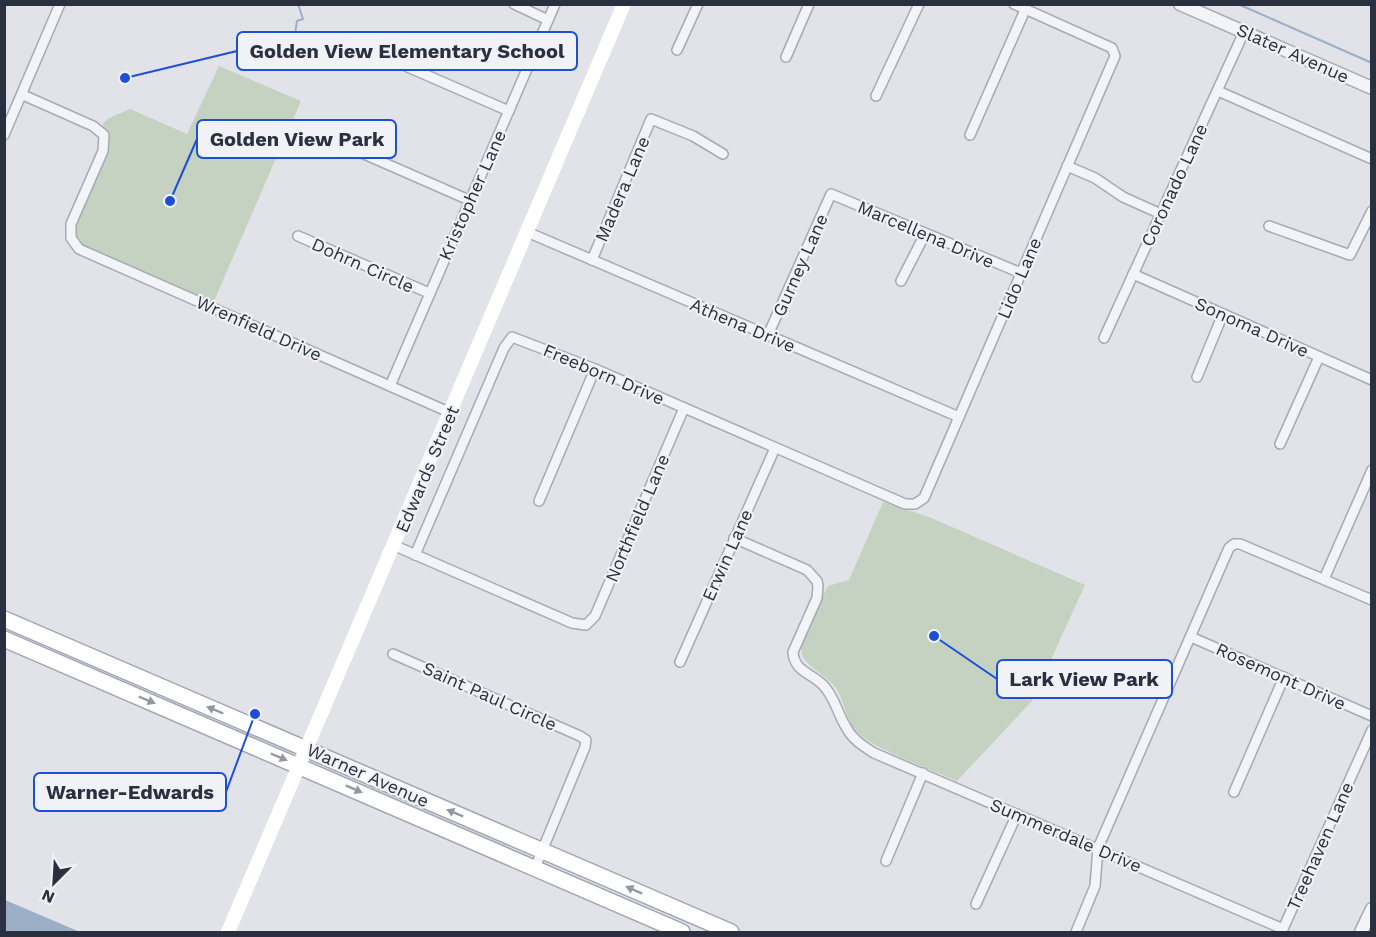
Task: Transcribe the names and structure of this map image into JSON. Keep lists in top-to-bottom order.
{
  "streets": {
    "main road": ["Edwards Street", "Warner Avenue"],
    "street": [
      "Slater Avenue",
      "Coronado Lane",
      "Madera Lane",
      "Kristopher Lane",
      "Marcellena Drive",
      "Dohrn Circle",
      "Gurney Lane",
      "Lido Lane",
      "Athena Drive",
      "Sonoma Drive",
      "Wrenfield Drive",
      "Freeborn Drive",
      "Northfield Lane",
      "Erwin Lane",
      "Rosemont Drive",
      "Saint Paul Circle",
      "Summerdale Drive",
      "Treehaven Lane"
    ]
  },
  "crossings": [
    ["Slater Avenue", "Coronado Lane"],
    ["Coronado Lane", "Sonoma Drive"],
    ["Madera Lane", "Athena Drive"],
    ["Kristopher Lane", "Dohrn Circle"],
    ["Kristopher Lane", "Wrenfield Drive"],
    ["Marcellena Drive", "Gurney Lane"],
    ["Marcellena Drive", "Lido Lane"],
    ["Gurney Lane", "Athena Drive"],
    ["Lido Lane", "Athena Drive"],
    ["Lido Lane", "Freeborn Drive"],
    ["Athena Drive", "Edwards Street"],
    ["Wrenfield Drive", "Edwards Street"],
    ["Freeborn Drive", "Northfield Lane"],
    ["Freeborn Drive", "Erwin Lane"],
    ["Edwards Street", "Warner Avenue"],
    ["Erwin Lane", "Summerdale Drive"],
    ["Saint Paul Circle", "Warner Avenue"],
    ["Summerdale Drive", "Treehaven Lane"]
  ],
  "places": [
    "Golden View Elementary School",
    "Golden View Park",
    "Lark View Park",
    "Warner-Edwards"
  ],
  "north": "bottom left"
}
